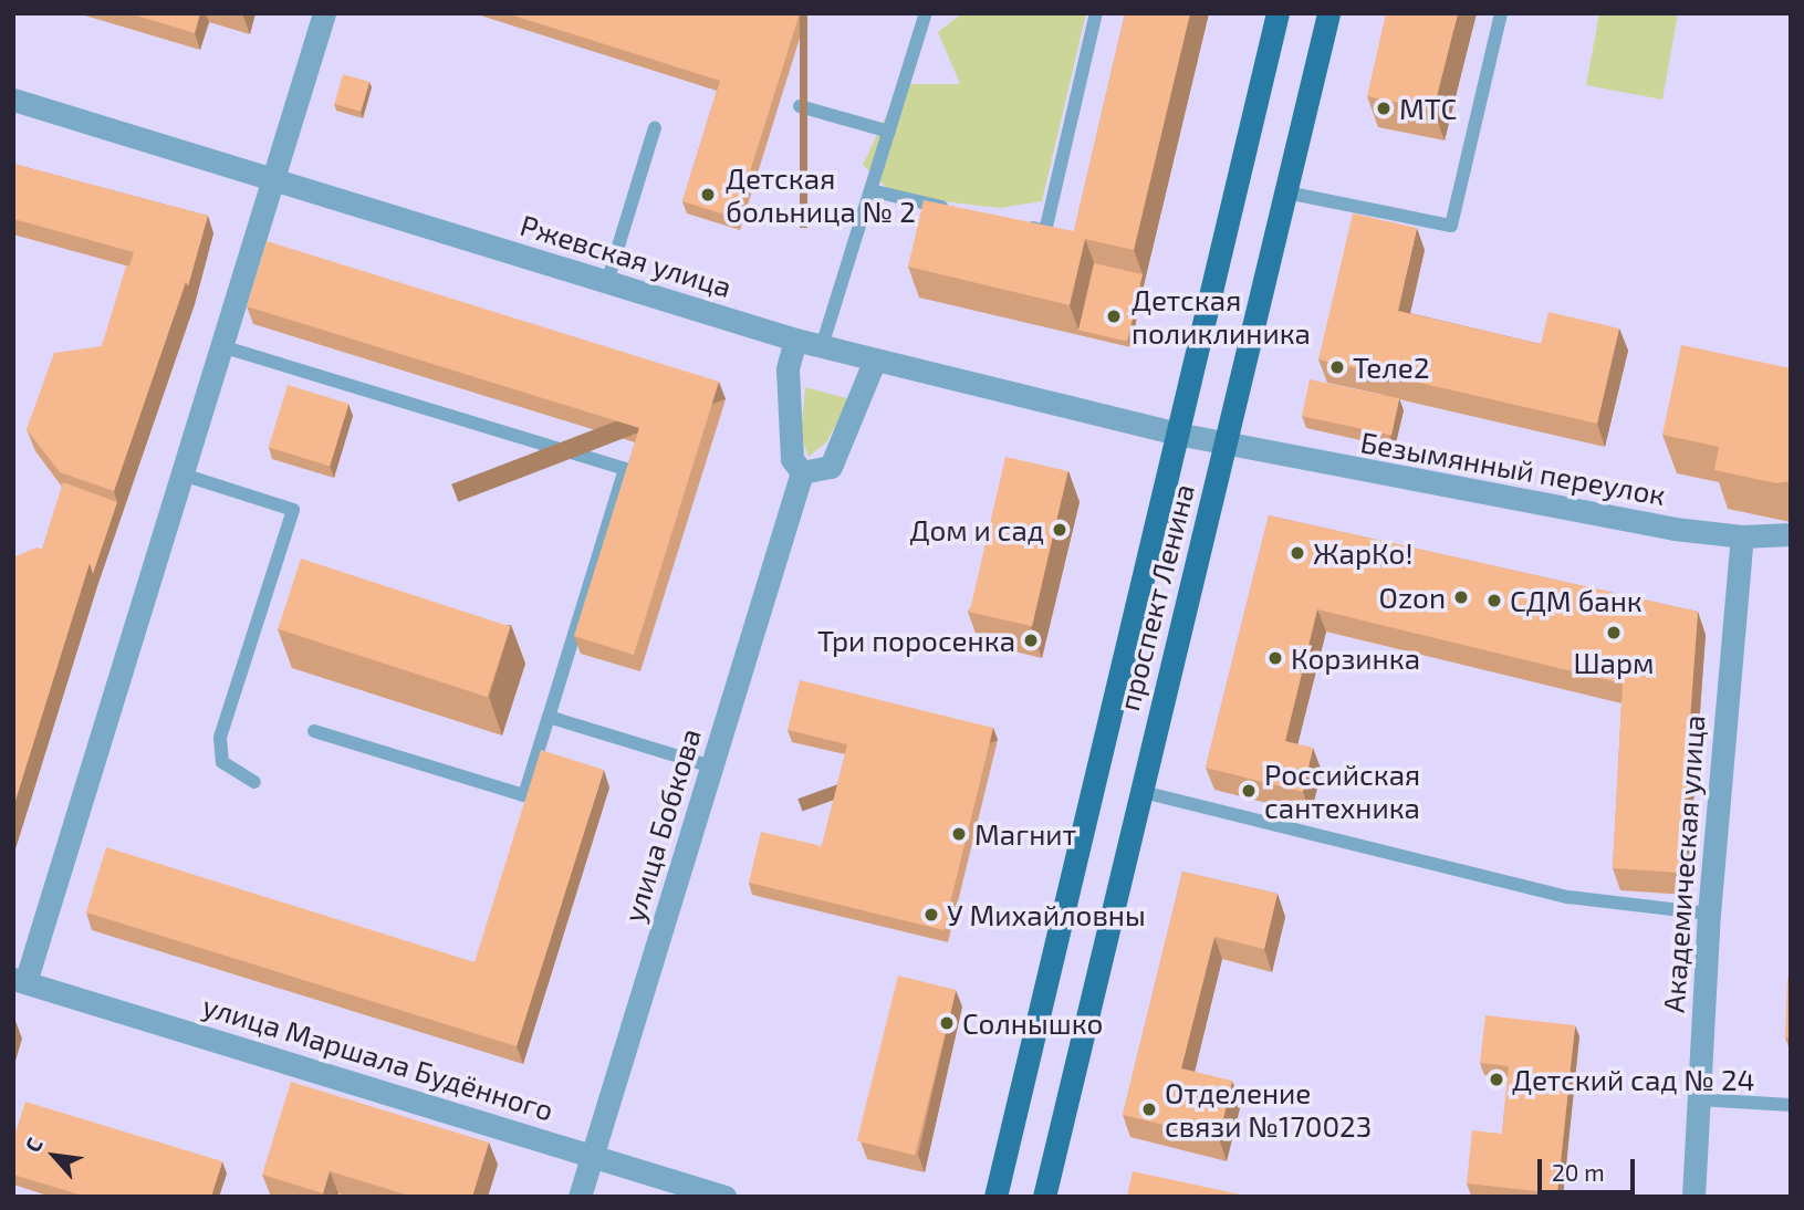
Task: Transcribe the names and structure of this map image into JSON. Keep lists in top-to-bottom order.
{
  "streets": {
    "main road": ["проспект Ленина"],
    "street": [
      "Ржевская улица",
      "Безымянный переулок",
      "улица Бобкова",
      "Академическая улица",
      "улица Маршала Будённого"
    ]
  },
  "crossings": [
    ["Ржевская улица", "Безымянный переулок"],
    ["Ржевская улица", "проспект Ленина"],
    ["Безымянный переулок", "проспект Ленина"],
    ["Безымянный переулок", "Академическая улица"],
    ["улица Бобкова", "улица Маршала Будённого"]
  ],
  "places": [
    "МТС",
    "Детская больница № 2",
    "Детская поликлиника",
    "Теле2",
    "Дом и сад",
    "ЖарКо!",
    "Ozon",
    "СДМ банк",
    "Шарм",
    "Три поросенка",
    "Корзинка",
    "Российская сантехника",
    "Магнит",
    "У Михайловны",
    "Солнышко",
    "Детский сад № 24",
    "Отделение связи №170023"
  ],
  "scale_bar": "20 m",
  "north": "top left"
}
